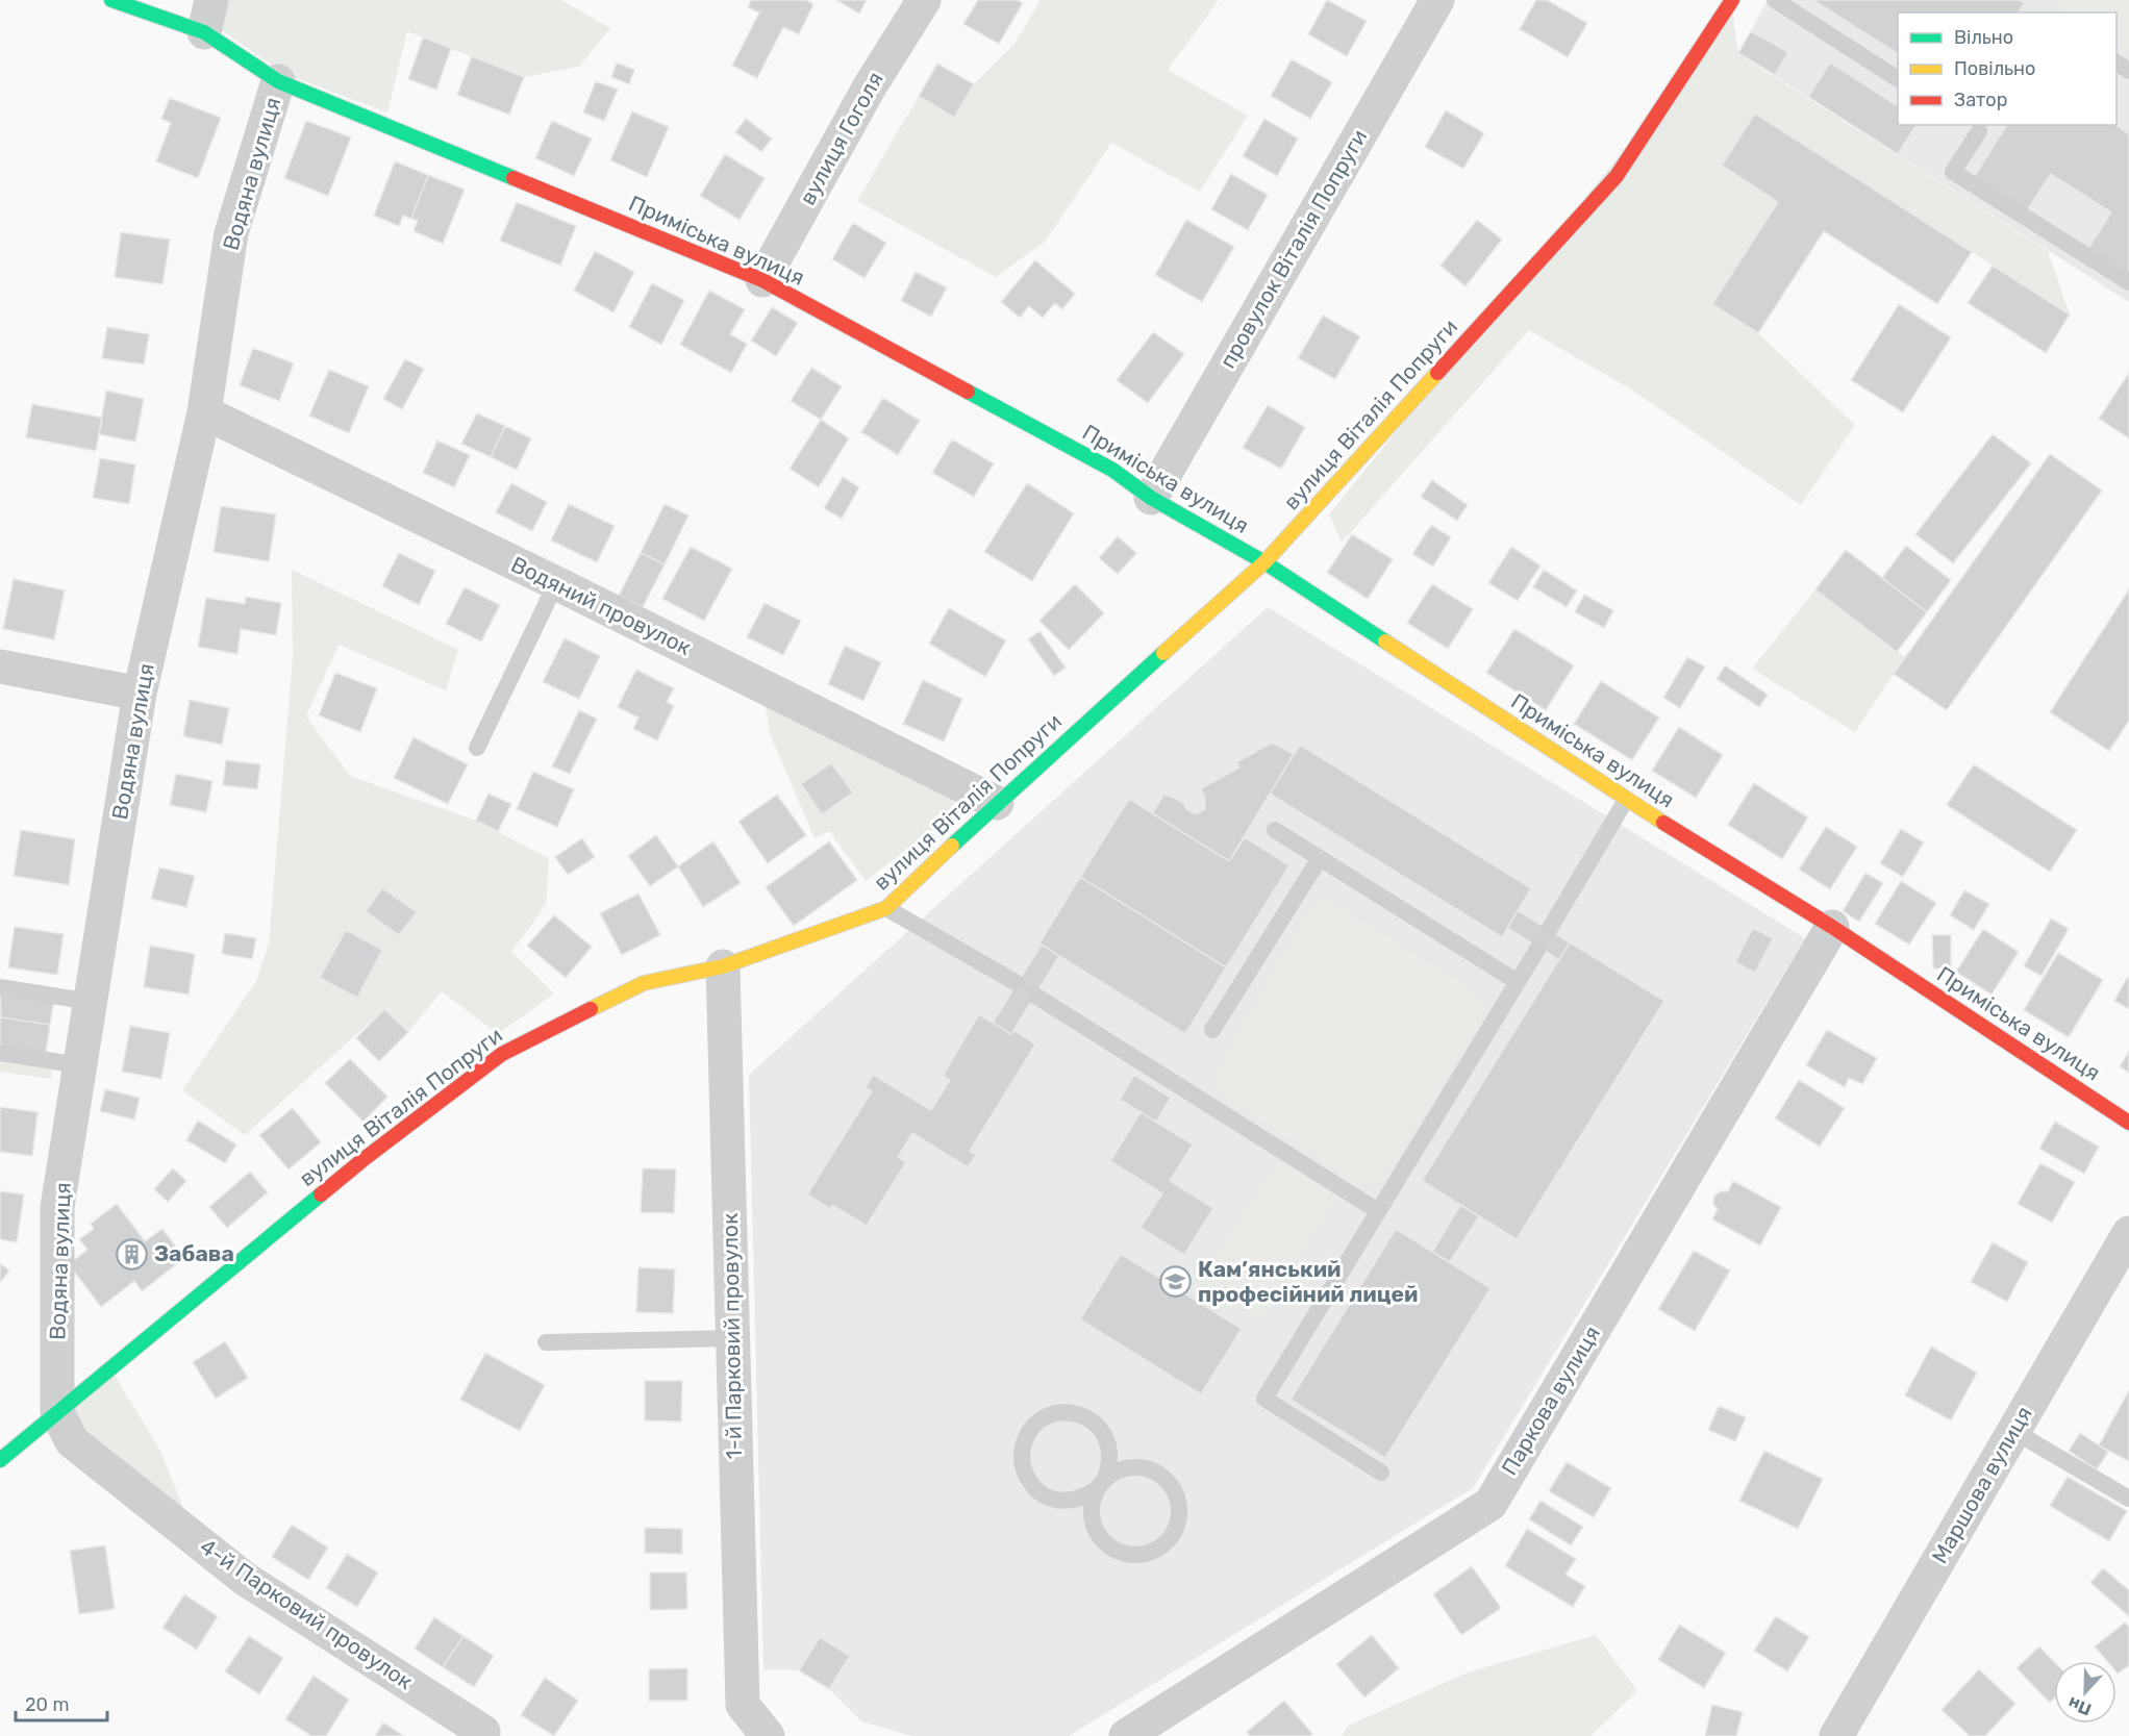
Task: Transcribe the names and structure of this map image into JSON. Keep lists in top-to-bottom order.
{
  "streets": {
    "street": [
      "вулиця Гоголя",
      "Водяна вулиця",
      "Приміська вулиця",
      "провулок Віталія Попруги",
      "вулиця Віталія Попруги",
      "Водяний провулок",
      "1-й Парковий провулок",
      "Паркова вулиця",
      "Маршова вулиця",
      "4-й Парковий провулок"
    ]
  },
  "crossings": [
    ["вулиця Гоголя", "Приміська вулиця"],
    ["Водяна вулиця", "Приміська вулиця"],
    ["Водяна вулиця", "вулиця Віталія Попруги"],
    ["Водяна вулиця", "Водяний провулок"],
    ["Водяна вулиця", "4-й Парковий провулок"],
    ["Приміська вулиця", "провулок Віталія Попруги"],
    ["Приміська вулиця", "вулиця Віталія Попруги"],
    ["Приміська вулиця", "Паркова вулиця"],
    ["вулиця Віталія Попруги", "Водяний провулок"],
    ["вулиця Віталія Попруги", "1-й Парковий провулок"],
    ["вулиця Віталія Попруги", "4-й Парковий провулок"]
  ],
  "places": {
    "building": ["Забава"],
    "school or university": ["Кам’янський професійний лицей"]
  },
  "legend": ["Вільно", "Повільно", "Затор"],
  "scale_bar": "20 m",
  "north": "bottom"
}
